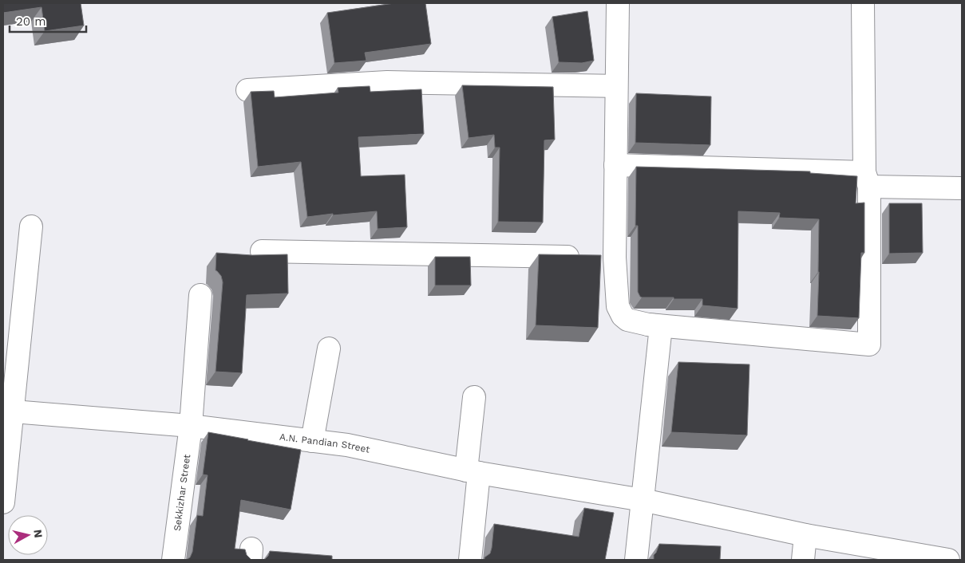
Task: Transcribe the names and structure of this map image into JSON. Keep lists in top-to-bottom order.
{
  "streets": {
    "street": ["A.N. Pandian Street", "Sekkizhar Street"]
  },
  "crossings": [
    ["A.N. Pandian Street", "Sekkizhar Street"]
  ],
  "scale_bar": "20 m",
  "north": "right"
}
